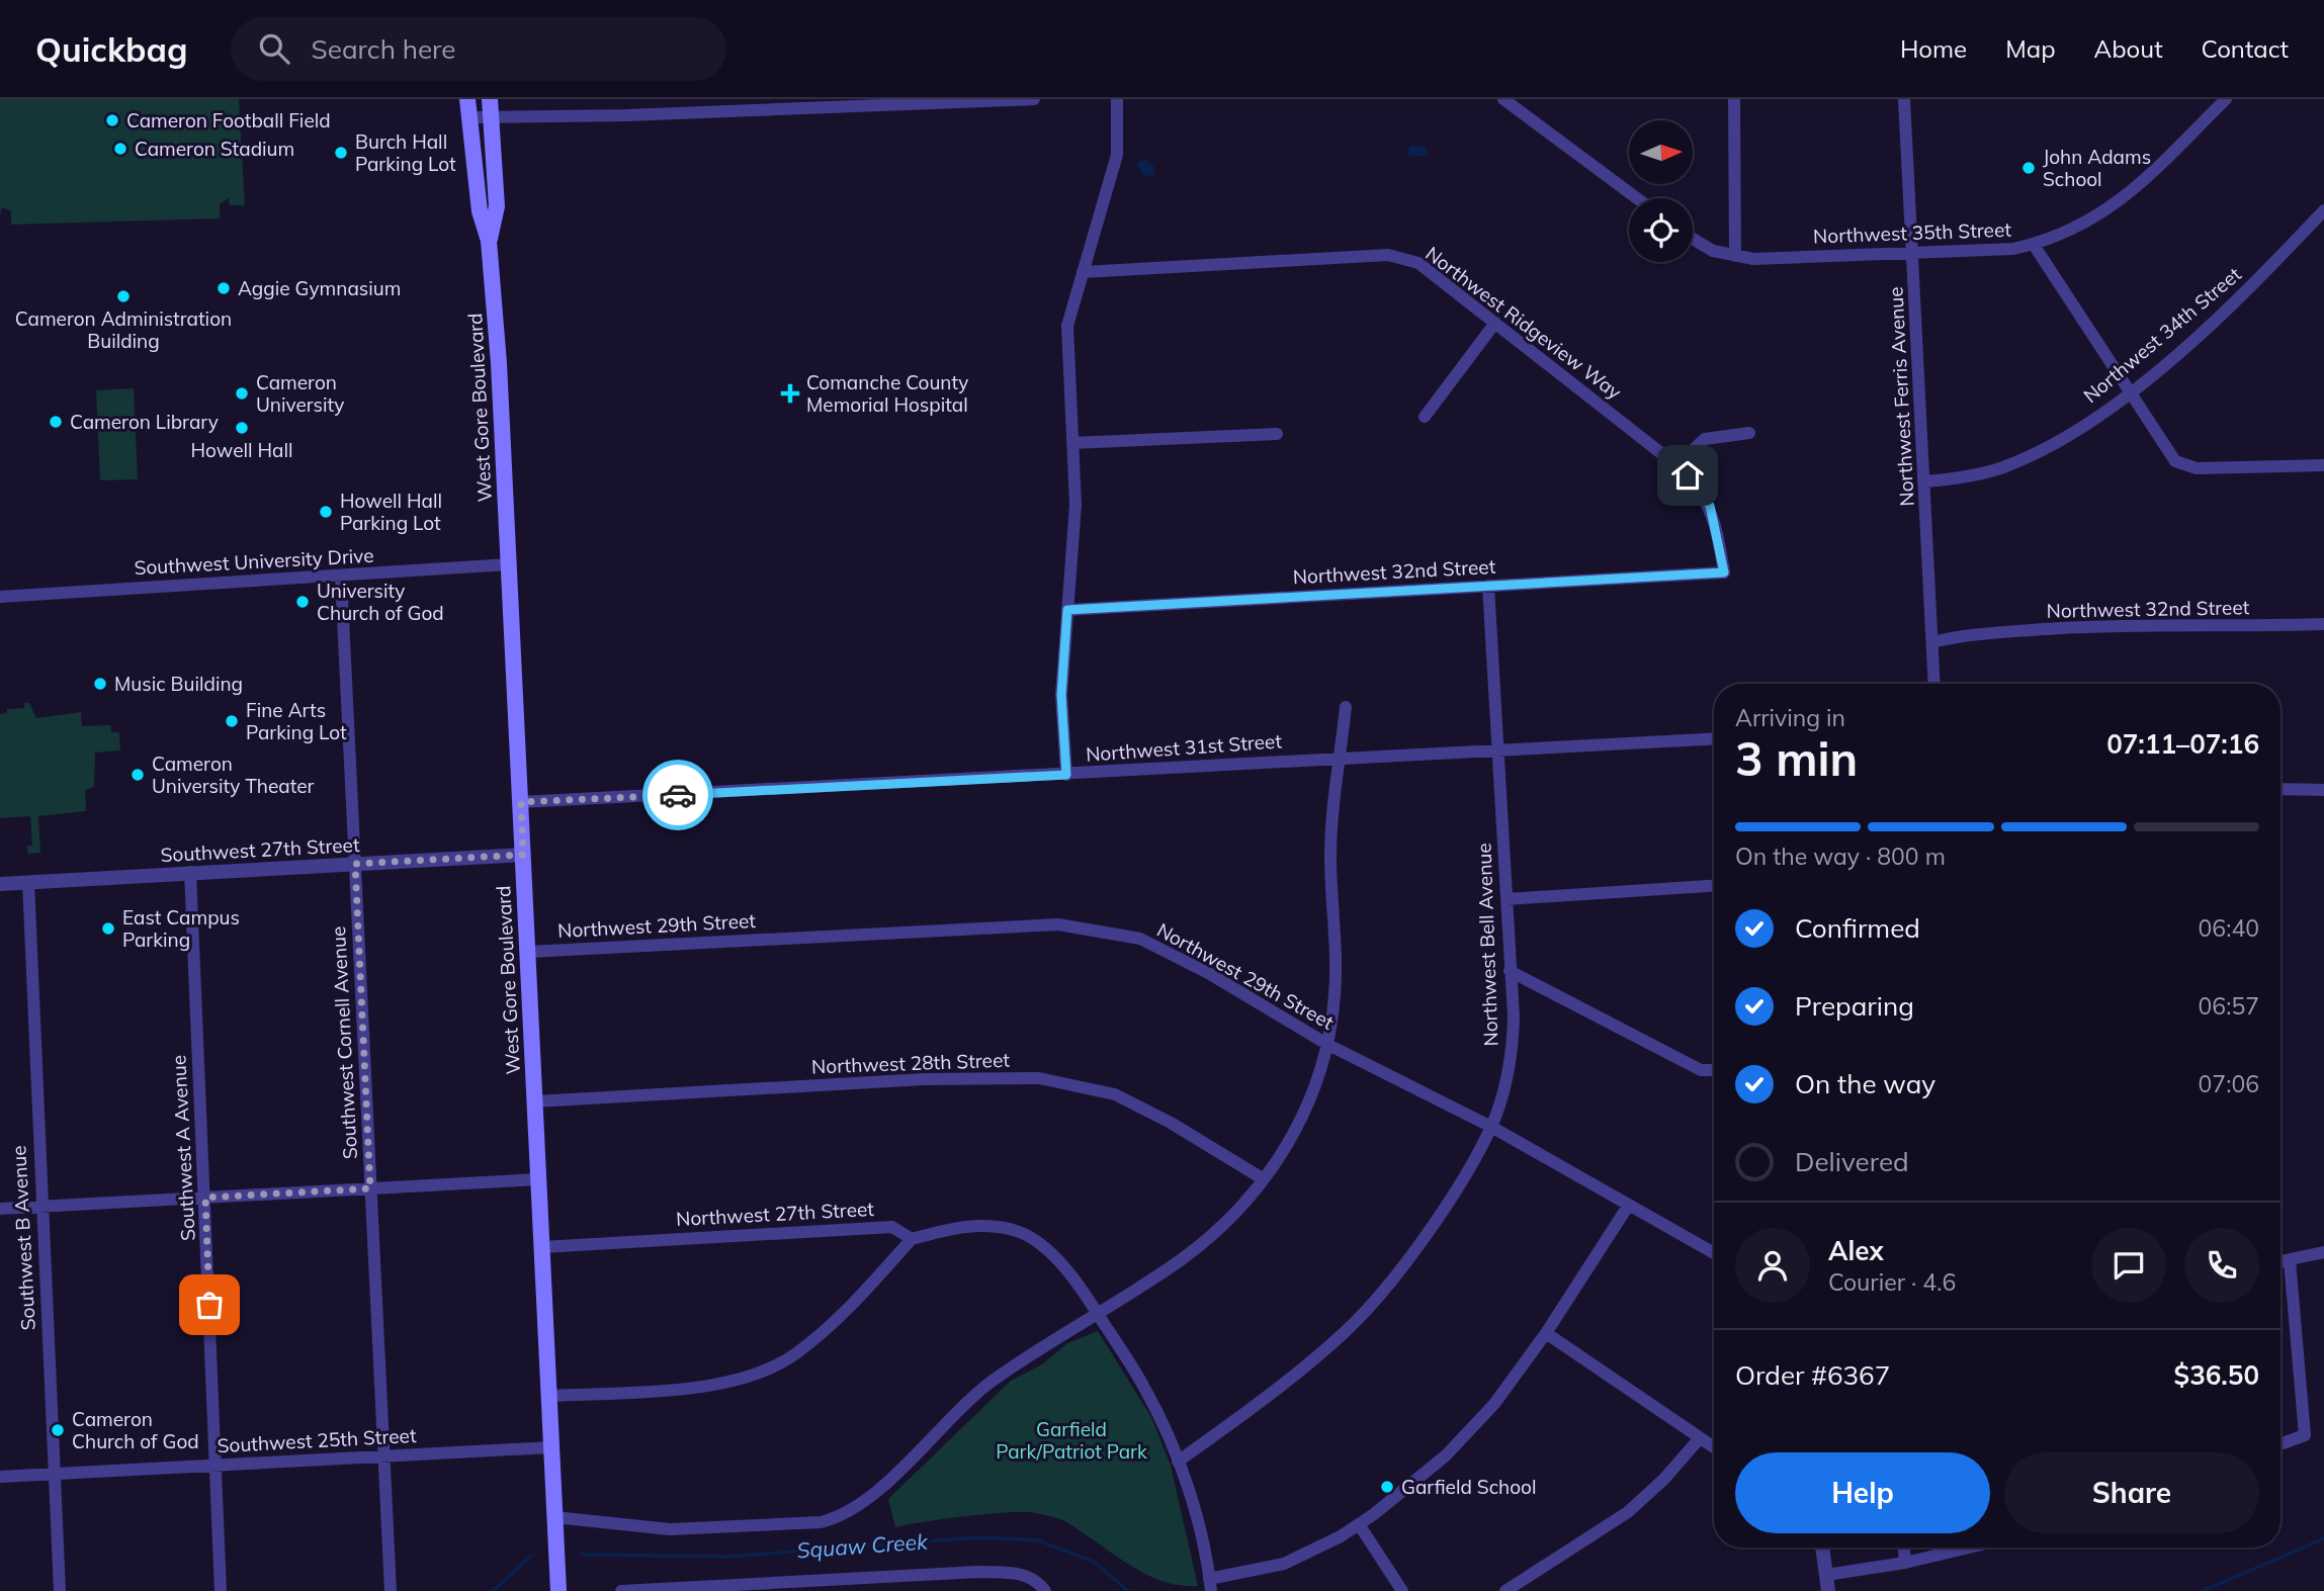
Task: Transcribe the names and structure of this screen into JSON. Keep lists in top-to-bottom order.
{
  "streets": {
    "main road": ["West Gore Boulevard"],
    "street": [
      "Northwest 35th Street",
      "Northwest Ridgeview Way",
      "Northwest 34th Street",
      "Northwest Ferris Avenue",
      "Southwest University Drive",
      "Northwest 32nd Street",
      "Northwest 31st Street",
      "Southwest 27th Street",
      "Northwest 29th Street",
      "Northwest Bell Avenue",
      "Southwest Cornell Avenue",
      "Northwest 28th Street",
      "Southwest A Avenue",
      "Northwest 27th Street",
      "Southwest B Avenue",
      "Southwest 25th Street"
    ]
  },
  "crossings": [
    ["Northwest 35th Street", "Northwest Ferris Avenue"],
    ["Northwest Ridgeview Way", "Northwest 32nd Street"],
    ["Northwest 34th Street", "Northwest Ferris Avenue"],
    ["Northwest Ferris Avenue", "Northwest 32nd Street"],
    ["West Gore Boulevard", "Southwest University Drive"],
    ["West Gore Boulevard", "Northwest 31st Street"],
    ["West Gore Boulevard", "Southwest 27th Street"],
    ["West Gore Boulevard", "Northwest 29th Street"],
    ["West Gore Boulevard", "Northwest 28th Street"],
    ["West Gore Boulevard", "Northwest 27th Street"],
    ["West Gore Boulevard", "Southwest 25th Street"],
    ["Southwest University Drive", "Southwest Cornell Avenue"],
    ["Northwest 32nd Street", "Northwest Bell Avenue"],
    ["Northwest 31st Street", "Northwest Bell Avenue"],
    ["Southwest 27th Street", "Southwest Cornell Avenue"],
    ["Southwest 27th Street", "Southwest A Avenue"],
    ["Southwest 27th Street", "Southwest B Avenue"],
    ["Northwest 29th Street", "Northwest Bell Avenue"],
    ["Southwest Cornell Avenue", "Southwest 25th Street"],
    ["Southwest A Avenue", "Southwest 25th Street"],
    ["Southwest B Avenue", "Southwest 25th Street"]
  ],
  "water": ["Squaw Creek"],
  "parks": ["Garfield Park/Patriot Park"],
  "places": {
    "other": [
      "Cameron Football Field",
      "Cameron Stadium",
      "Burch Hall Parking Lot",
      "John Adams School",
      "Aggie Gymnasium",
      "Cameron Administration Building",
      "Cameron University",
      "Cameron Library",
      "Howell Hall",
      "Howell Hall Parking Lot",
      "University Church of God",
      "Music Building",
      "Fine Arts Parking Lot",
      "Cameron University Theater",
      "East Campus Parking",
      "Cameron Church of God",
      "Garfield School"
    ],
    "health": ["Comanche County Memorial Hospital"]
  },
  "north": "right",
  "page": {
    "header": "Quickbag",
    "search": "Search here",
    "nav": [
      "Home",
      "Map",
      "About",
      "Contact"
    ],
    "heading": ["3 min", "Arriving in", "07:11–07:16"],
    "panel": [
      "Alex",
      "Courier · 4.6",
      "Order #6367",
      "$36.50"
    ],
    "bar": "On the way · 800 m",
    "list": [
      ["Confirmed", "06:40"],
      ["Preparing", "06:57"],
      ["On the way", "07:06"],
      "Delivered"
    ],
    "buttons": ["Help", "Share"]
  }
}
